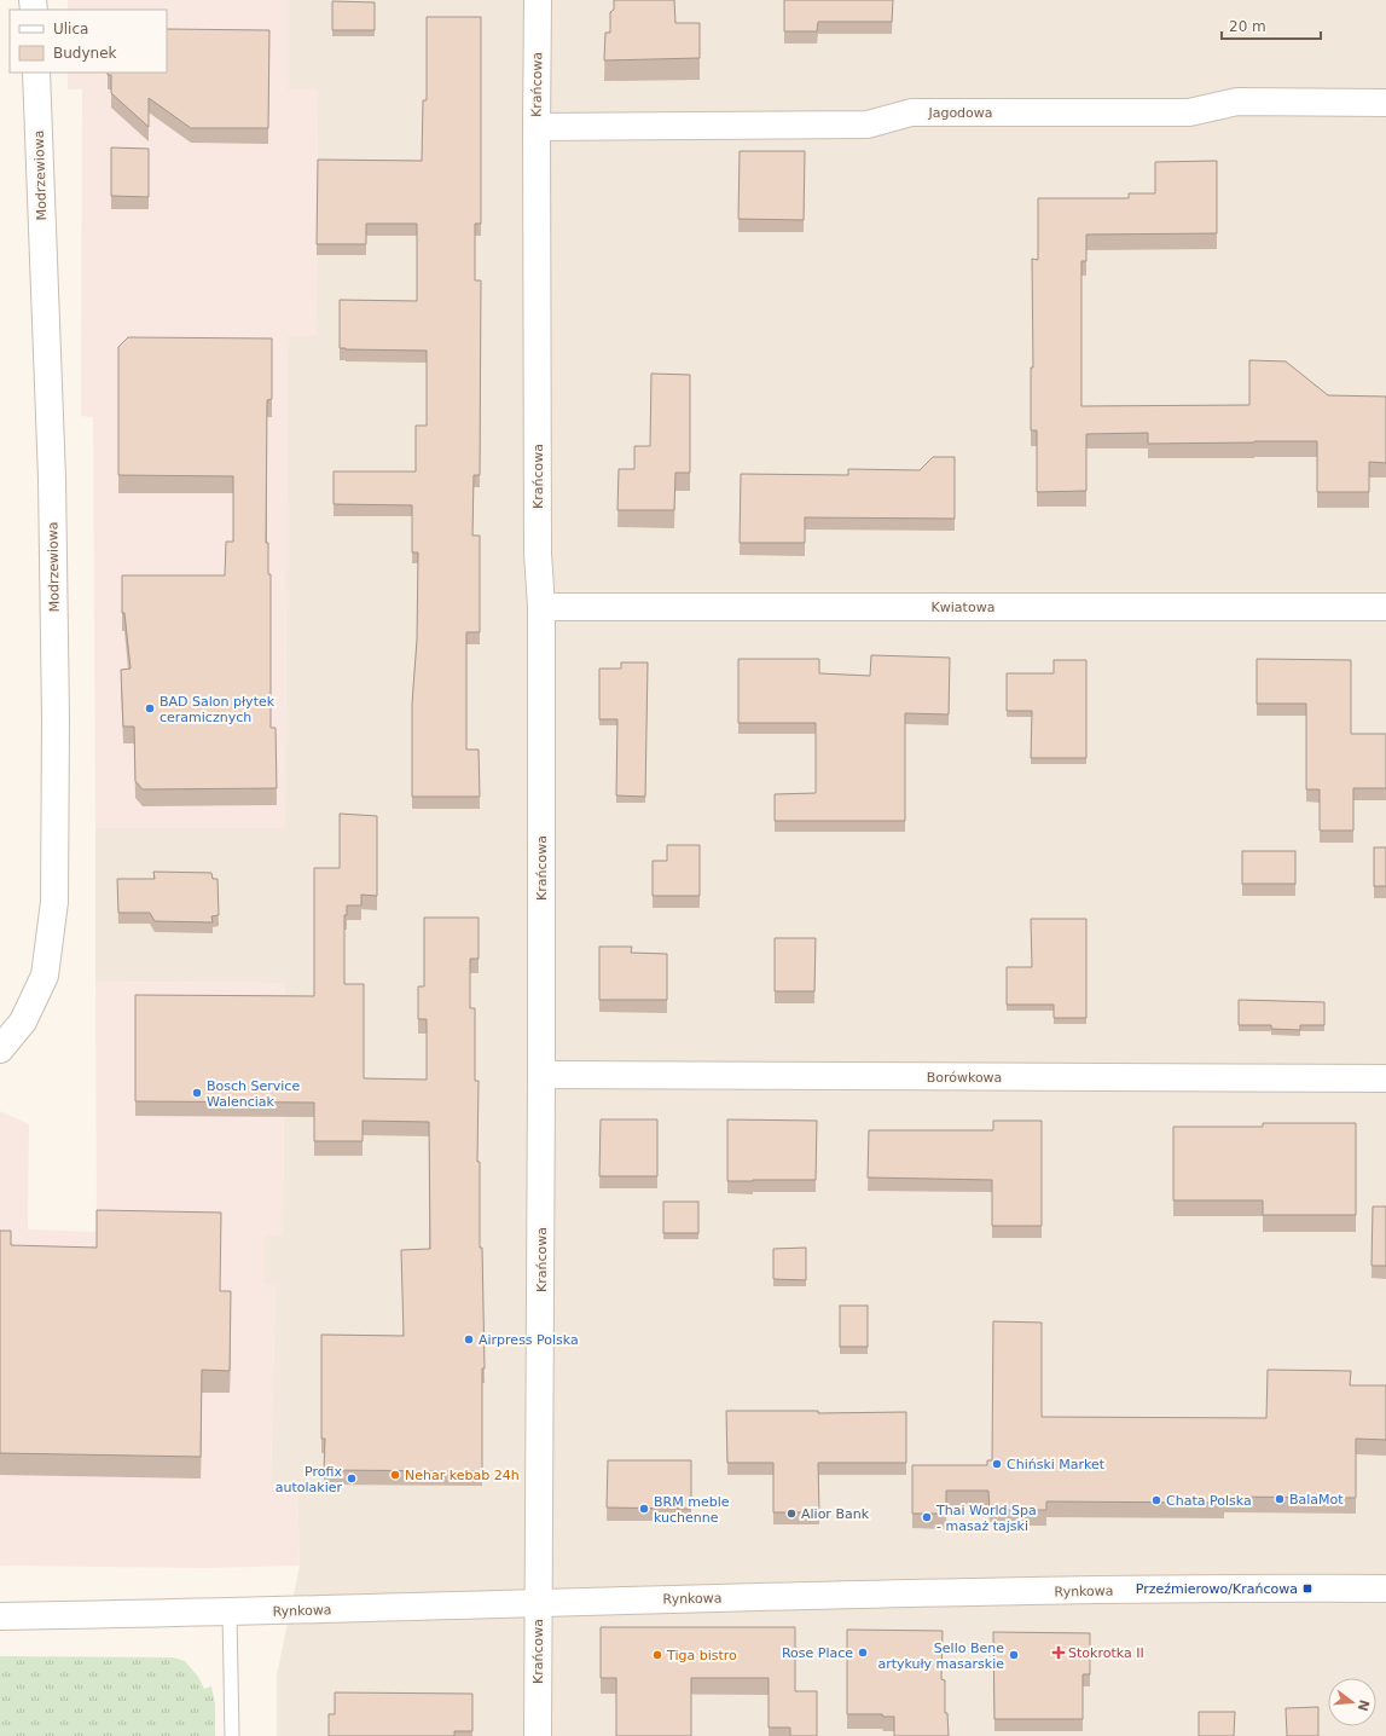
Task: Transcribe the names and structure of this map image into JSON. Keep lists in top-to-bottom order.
{
  "streets": {
    "street": [
      "Krańcowa",
      "Jagodowa",
      "Modrzewiowa",
      "Kwiatowa",
      "Borówkowa",
      "Rynkowa"
    ]
  },
  "crossings": [
    ["Krańcowa", "Jagodowa"],
    ["Krańcowa", "Kwiatowa"],
    ["Krańcowa", "Borówkowa"],
    ["Krańcowa", "Rynkowa"]
  ],
  "places": {
    "other": [
      "BAD Salon płytek ceramicznych",
      "Bosch Service Walenciak",
      "Airpress Polska",
      "Chiński Market",
      "Nehar kebab 24h",
      "Profix autolakier",
      "BalaMot",
      "Chata Polska",
      "BRM meble kuchenne",
      "Alior Bank",
      "Thai World Spa - masaż tajski",
      "Rose Place",
      "Tiga bistro",
      "Sello Bene artykuły masarskie"
    ],
    "transit": ["Przeźmierowo/Krańcowa"],
    "health": ["Stokrotka II"]
  },
  "legend": ["Ulica", "Budynek"],
  "scale_bar": "20 m",
  "north": "right"
}
